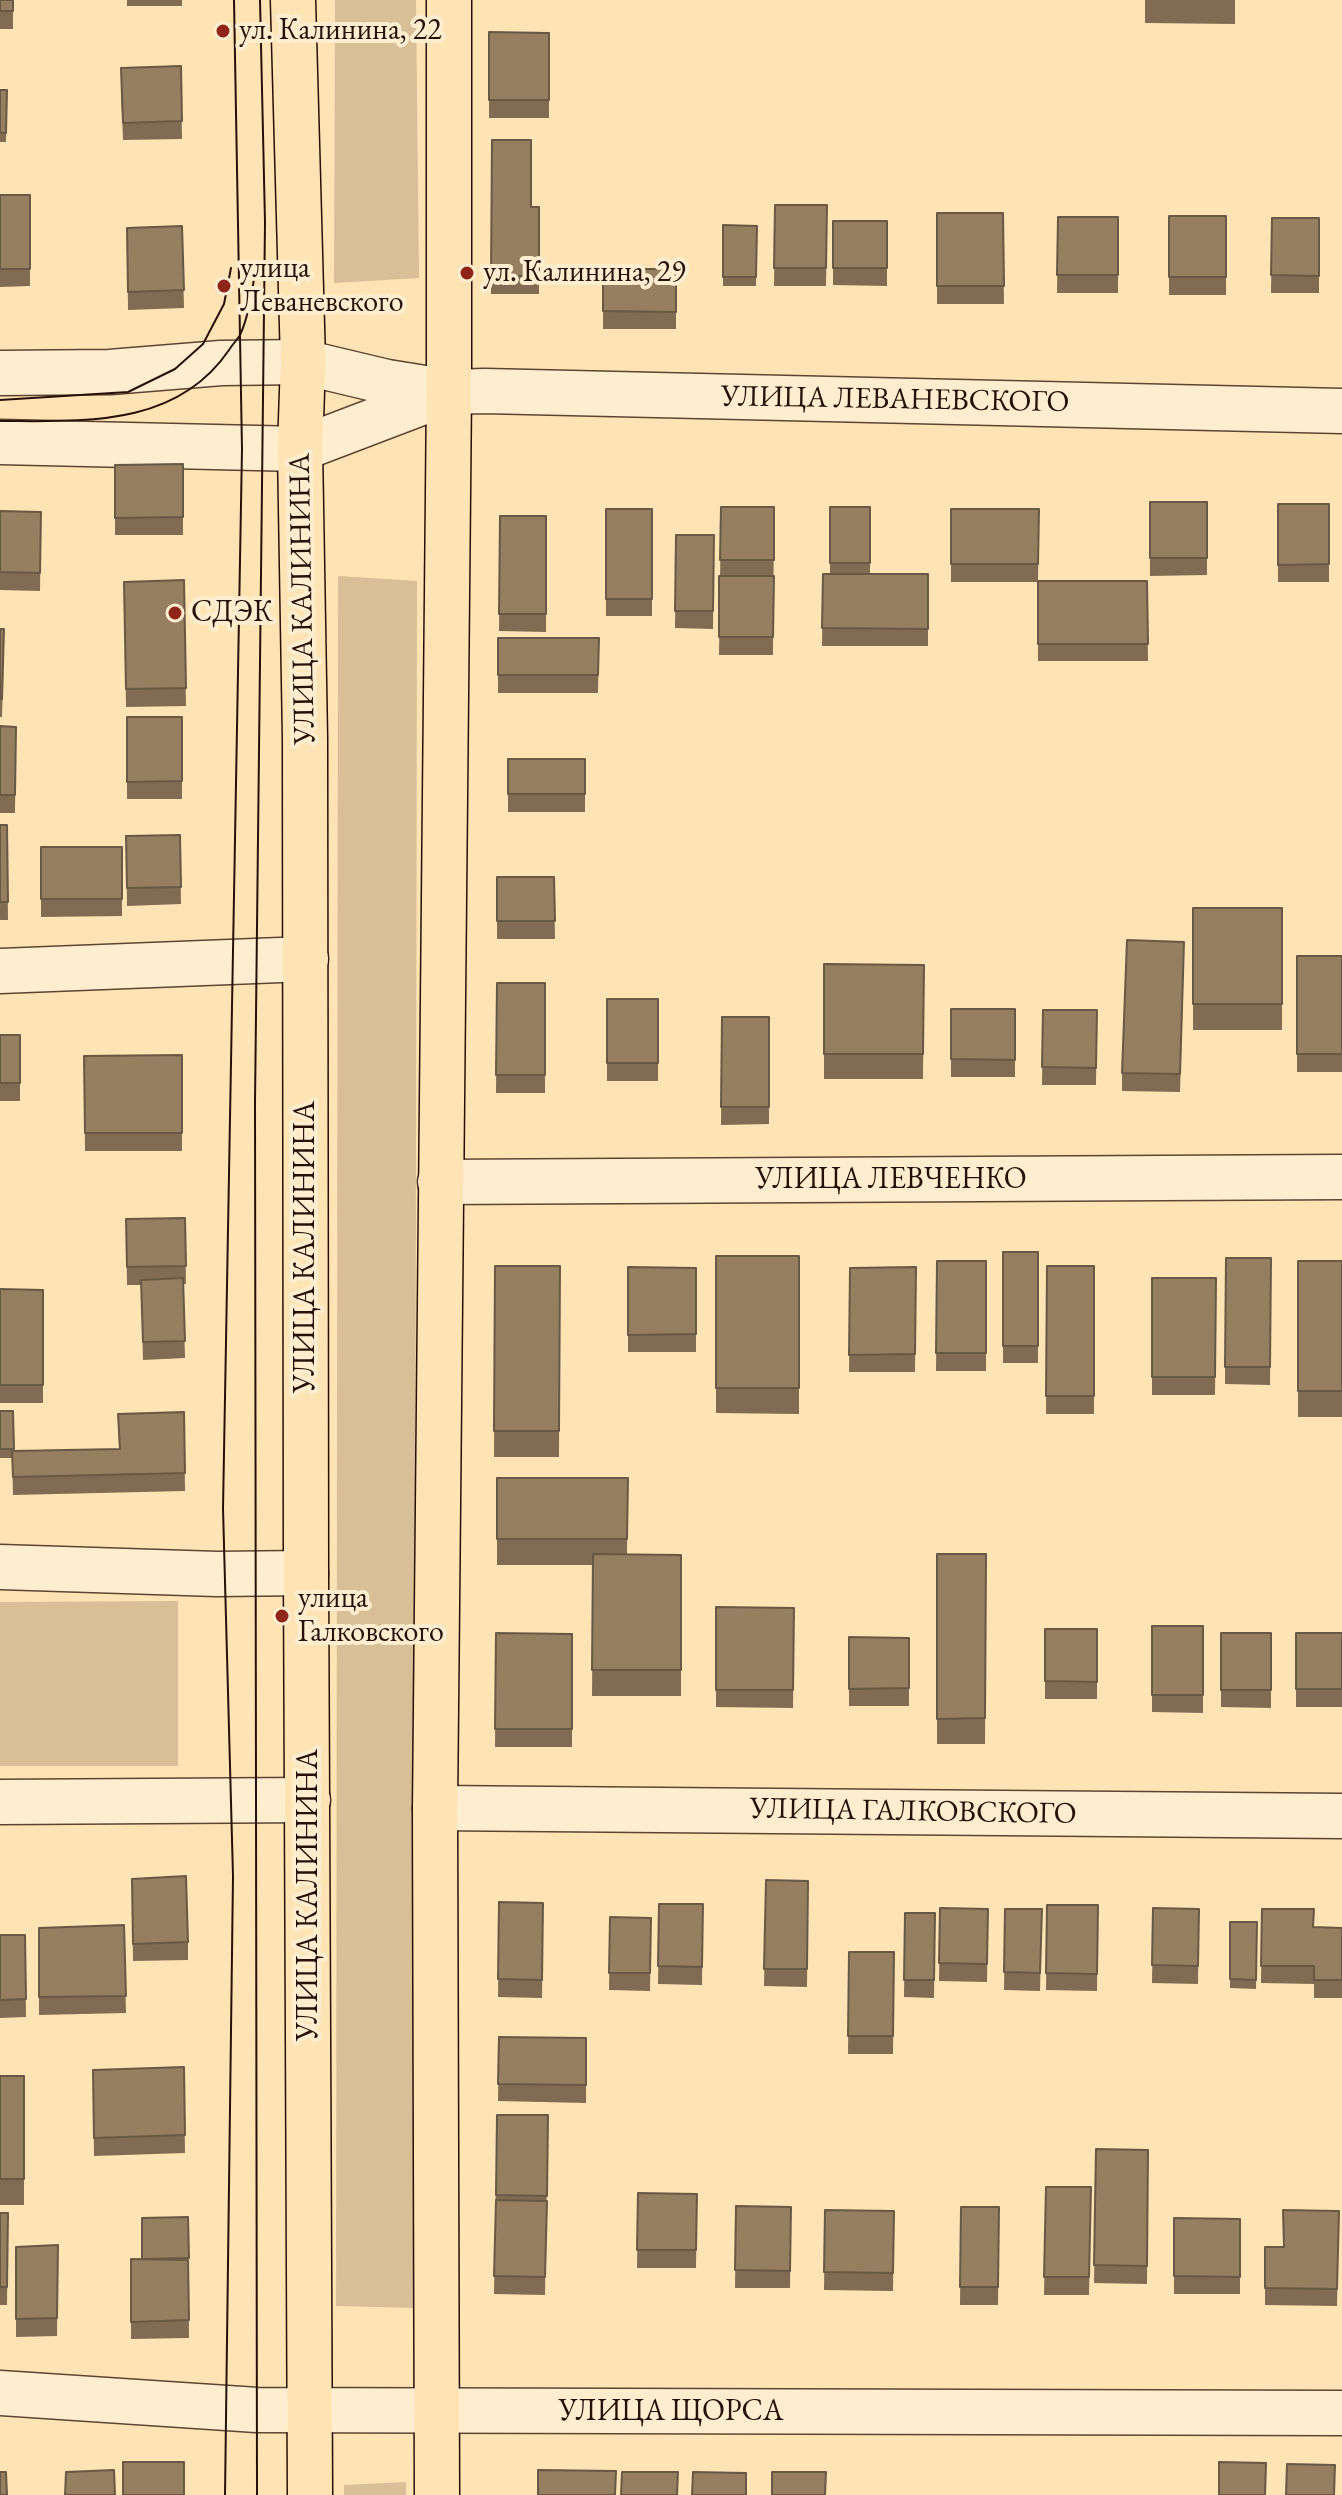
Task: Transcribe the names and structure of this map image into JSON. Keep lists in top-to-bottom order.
{
  "streets": {
    "main road": ["УЛИЦА КАЛИНИНА"],
    "street": [
      "УЛИЦА ЛЕВАНЕВСКОГО",
      "УЛИЦА ЛЕВЧЕНКО",
      "УЛИЦА ГАЛКОВСКОГО",
      "УЛИЦА ЩОРСА"
    ]
  },
  "crossings": [
    ["УЛИЦА ЛЕВАНЕВСКОГО", "УЛИЦА КАЛИНИНА"],
    ["УЛИЦА КАЛИНИНА", "УЛИЦА ЩОРСА"]
  ],
  "places": [
    "ул. Калинина, 22",
    "ул. Калинина, 29",
    "улица Леваневского",
    "СДЭК",
    "улица Галковского"
  ]
}
